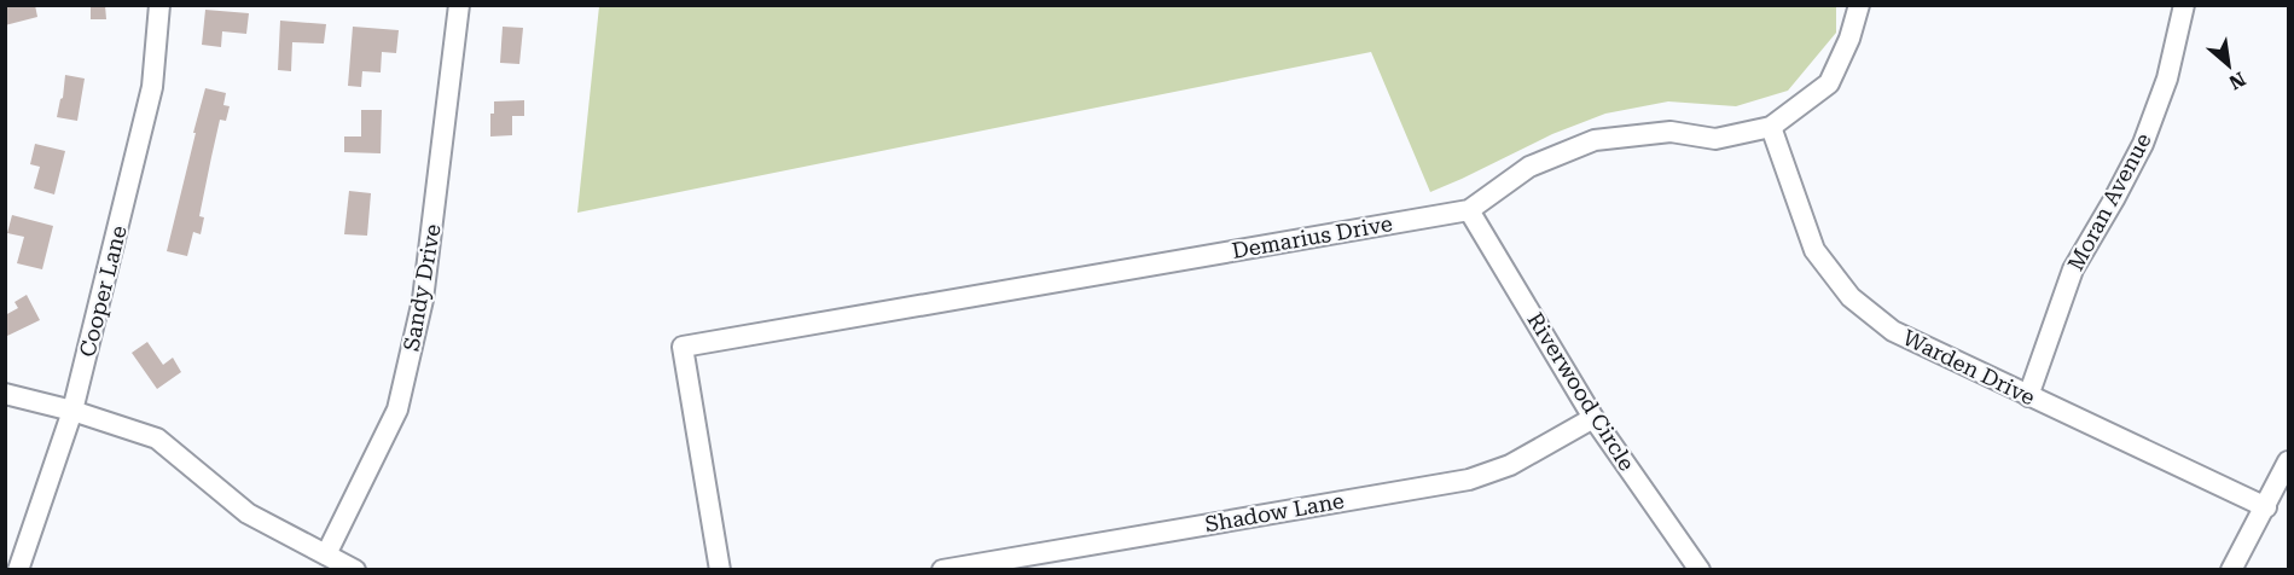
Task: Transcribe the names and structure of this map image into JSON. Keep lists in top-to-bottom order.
{
  "streets": {
    "street": [
      "Moran Avenue",
      "Demarius Drive",
      "Sandy Drive",
      "Cooper Lane",
      "Warden Drive",
      "Riverwood Circle",
      "Shadow Lane"
    ]
  },
  "crossings": [
    ["Moran Avenue", "Warden Drive"],
    ["Demarius Drive", "Warden Drive"],
    ["Demarius Drive", "Riverwood Circle"],
    ["Riverwood Circle", "Shadow Lane"]
  ],
  "north": "bottom right"
}
